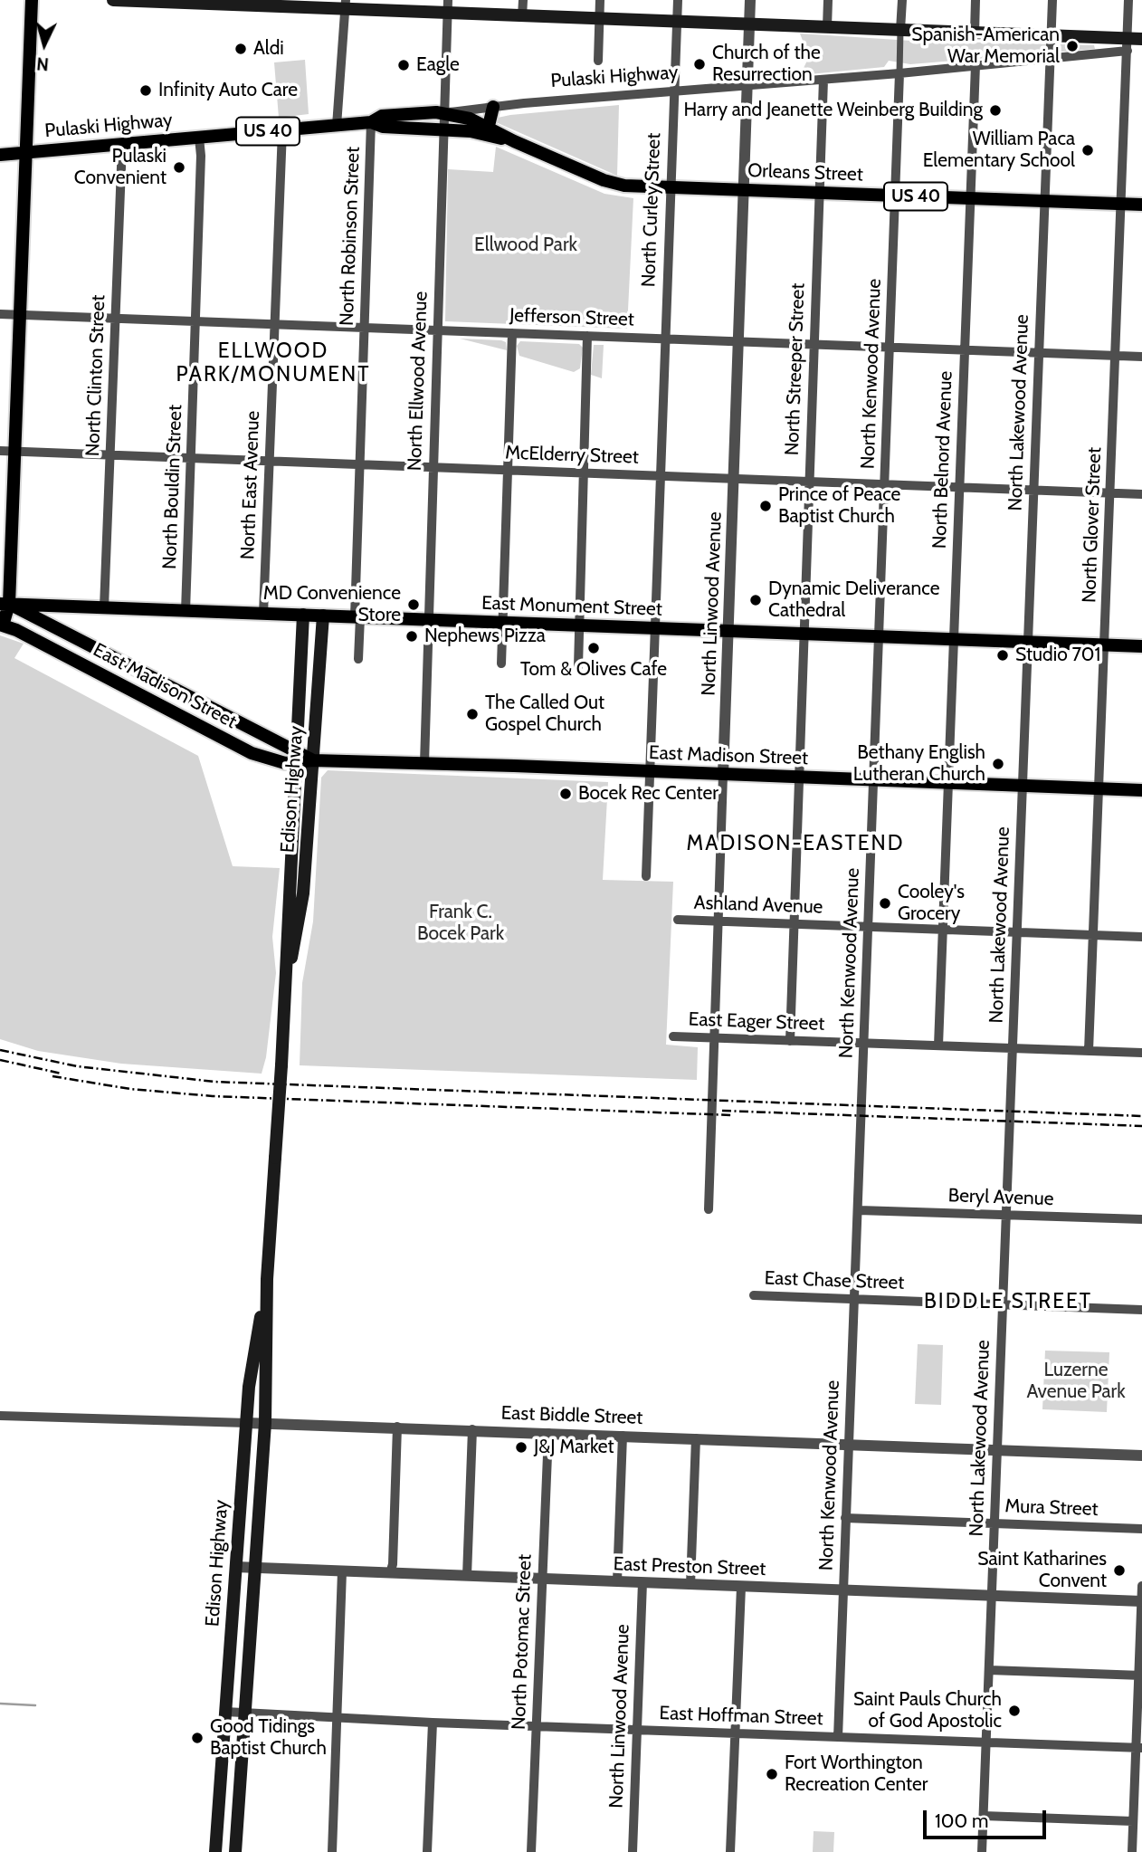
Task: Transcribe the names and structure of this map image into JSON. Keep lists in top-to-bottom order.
{
  "streets": {
    "main road": [
      "Pulaski Highway",
      "US 40",
      "Orleans Street",
      "East Monument Street",
      "East Madison Street",
      "Edison Highway"
    ],
    "street": [
      "North Curley Street",
      "North Robinson Street",
      "Jefferson Street",
      "North Streeper Street",
      "North Kenwood Avenue",
      "North Clinton Street",
      "North Ellwood Avenue",
      "North Lakewood Avenue",
      "McElderry Street",
      "North Belnord Avenue",
      "North East Avenue",
      "North Bouldin Street",
      "North Glover Street",
      "North Linwood Avenue",
      "Ashland Avenue",
      "East Eager Street",
      "Beryl Avenue",
      "East Chase Street",
      "East Biddle Street",
      "Mura Street",
      "East Preston Street",
      "North Potomac Street",
      "East Hoffman Street"
    ]
  },
  "crossings": [
    ["Pulaski Highway", "Orleans Street"],
    ["Pulaski Highway", "North Curley Street"],
    ["Pulaski Highway", "North Robinson Street"],
    ["Pulaski Highway", "North Streeper Street"],
    ["Pulaski Highway", "North Kenwood Avenue"],
    ["Pulaski Highway", "North Clinton Street"],
    ["Pulaski Highway", "North Ellwood Avenue"],
    ["Pulaski Highway", "North Lakewood Avenue"],
    ["Pulaski Highway", "North Belnord Avenue"],
    ["Pulaski Highway", "North East Avenue"],
    ["Pulaski Highway", "North Bouldin Street"],
    ["Pulaski Highway", "North Glover Street"],
    ["Pulaski Highway", "North Linwood Avenue"],
    ["Orleans Street", "North Curley Street"],
    ["Orleans Street", "North Streeper Street"],
    ["Orleans Street", "North Kenwood Avenue"],
    ["Orleans Street", "North Ellwood Avenue"],
    ["Orleans Street", "North Lakewood Avenue"],
    ["Orleans Street", "North Belnord Avenue"],
    ["Orleans Street", "North Glover Street"],
    ["Orleans Street", "North Linwood Avenue"],
    ["North Curley Street", "Jefferson Street"],
    ["North Curley Street", "McElderry Street"],
    ["North Curley Street", "East Monument Street"],
    ["North Curley Street", "East Madison Street"],
    ["North Robinson Street", "Jefferson Street"],
    ["North Robinson Street", "McElderry Street"],
    ["North Robinson Street", "East Monument Street"],
    ["Jefferson Street", "North Streeper Street"],
    ["Jefferson Street", "North Kenwood Avenue"],
    ["Jefferson Street", "North Clinton Street"],
    ["Jefferson Street", "North Ellwood Avenue"],
    ["Jefferson Street", "North Lakewood Avenue"],
    ["Jefferson Street", "North Belnord Avenue"],
    ["Jefferson Street", "North East Avenue"],
    ["Jefferson Street", "North Bouldin Street"],
    ["Jefferson Street", "North Glover Street"],
    ["Jefferson Street", "North Linwood Avenue"],
    ["North Streeper Street", "McElderry Street"],
    ["North Streeper Street", "East Monument Street"],
    ["North Streeper Street", "East Madison Street"],
    ["North Streeper Street", "Ashland Avenue"],
    ["North Streeper Street", "East Eager Street"],
    ["North Kenwood Avenue", "McElderry Street"],
    ["North Kenwood Avenue", "East Monument Street"],
    ["North Kenwood Avenue", "East Madison Street"],
    ["North Kenwood Avenue", "Ashland Avenue"],
    ["North Kenwood Avenue", "East Eager Street"],
    ["North Kenwood Avenue", "Beryl Avenue"],
    ["North Kenwood Avenue", "East Chase Street"],
    ["North Kenwood Avenue", "East Biddle Street"],
    ["North Kenwood Avenue", "Mura Street"],
    ["North Kenwood Avenue", "East Preston Street"],
    ["North Kenwood Avenue", "East Hoffman Street"],
    ["North Clinton Street", "McElderry Street"],
    ["North Clinton Street", "East Monument Street"],
    ["North Ellwood Avenue", "McElderry Street"],
    ["North Ellwood Avenue", "East Monument Street"],
    ["North Ellwood Avenue", "East Madison Street"],
    ["North Lakewood Avenue", "McElderry Street"],
    ["North Lakewood Avenue", "East Monument Street"],
    ["North Lakewood Avenue", "East Madison Street"],
    ["North Lakewood Avenue", "Ashland Avenue"],
    ["North Lakewood Avenue", "East Eager Street"],
    ["North Lakewood Avenue", "Beryl Avenue"],
    ["North Lakewood Avenue", "East Chase Street"],
    ["North Lakewood Avenue", "East Biddle Street"],
    ["North Lakewood Avenue", "Mura Street"],
    ["North Lakewood Avenue", "East Preston Street"],
    ["North Lakewood Avenue", "East Hoffman Street"],
    ["McElderry Street", "North Belnord Avenue"],
    ["McElderry Street", "North East Avenue"],
    ["McElderry Street", "North Bouldin Street"],
    ["McElderry Street", "North Glover Street"],
    ["McElderry Street", "North Linwood Avenue"],
    ["North Belnord Avenue", "East Monument Street"],
    ["North Belnord Avenue", "East Madison Street"],
    ["North Belnord Avenue", "Ashland Avenue"],
    ["North Belnord Avenue", "East Eager Street"],
    ["North East Avenue", "East Monument Street"],
    ["North Bouldin Street", "East Monument Street"],
    ["North Glover Street", "East Monument Street"],
    ["North Glover Street", "East Madison Street"],
    ["North Glover Street", "Ashland Avenue"],
    ["North Glover Street", "East Eager Street"],
    ["North Linwood Avenue", "East Monument Street"],
    ["North Linwood Avenue", "East Madison Street"],
    ["North Linwood Avenue", "Ashland Avenue"],
    ["North Linwood Avenue", "East Eager Street"],
    ["North Linwood Avenue", "East Preston Street"],
    ["North Linwood Avenue", "East Hoffman Street"],
    ["East Monument Street", "East Madison Street"],
    ["East Monument Street", "Edison Highway"],
    ["East Madison Street", "Edison Highway"],
    ["Edison Highway", "East Biddle Street"],
    ["Edison Highway", "East Preston Street"],
    ["Edison Highway", "East Hoffman Street"],
    ["East Biddle Street", "North Potomac Street"],
    ["East Preston Street", "North Potomac Street"],
    ["North Potomac Street", "East Hoffman Street"]
  ],
  "districts": ["ELLWOOD PARK/MONUMENT", "MADISON-EASTEND", "BIDDLE STREET"],
  "parks": ["Ellwood Park", "Frank C. Bocek Park", "Luzerne Avenue Park"],
  "places": [
    "Spanish-American War Memorial",
    "Aldi",
    "Church of the Resurrection",
    "Eagle",
    "Infinity Auto Care",
    "Harry and Jeanette Weinberg Building",
    "William Paca Elementary School",
    "Pulaski Convenient",
    "Prince of Peace Baptist Church",
    "Dynamic Deliverance Cathedral",
    "MD Convenience Store",
    "Nephews Pizza",
    "Tom & Olives Cafe",
    "Studio 701",
    "The Called Out Gospel Church",
    "Bethany English Lutheran Church",
    "Bocek Rec Center",
    "Cooley's Grocery",
    "J&J Market",
    "Saint Katharines Convent",
    "Saint Pauls Church of God Apostolic",
    "Good Tidings Baptist Church",
    "Fort Worthington Recreation Center"
  ],
  "scale_bar": "100 m",
  "north": "bottom"
}
